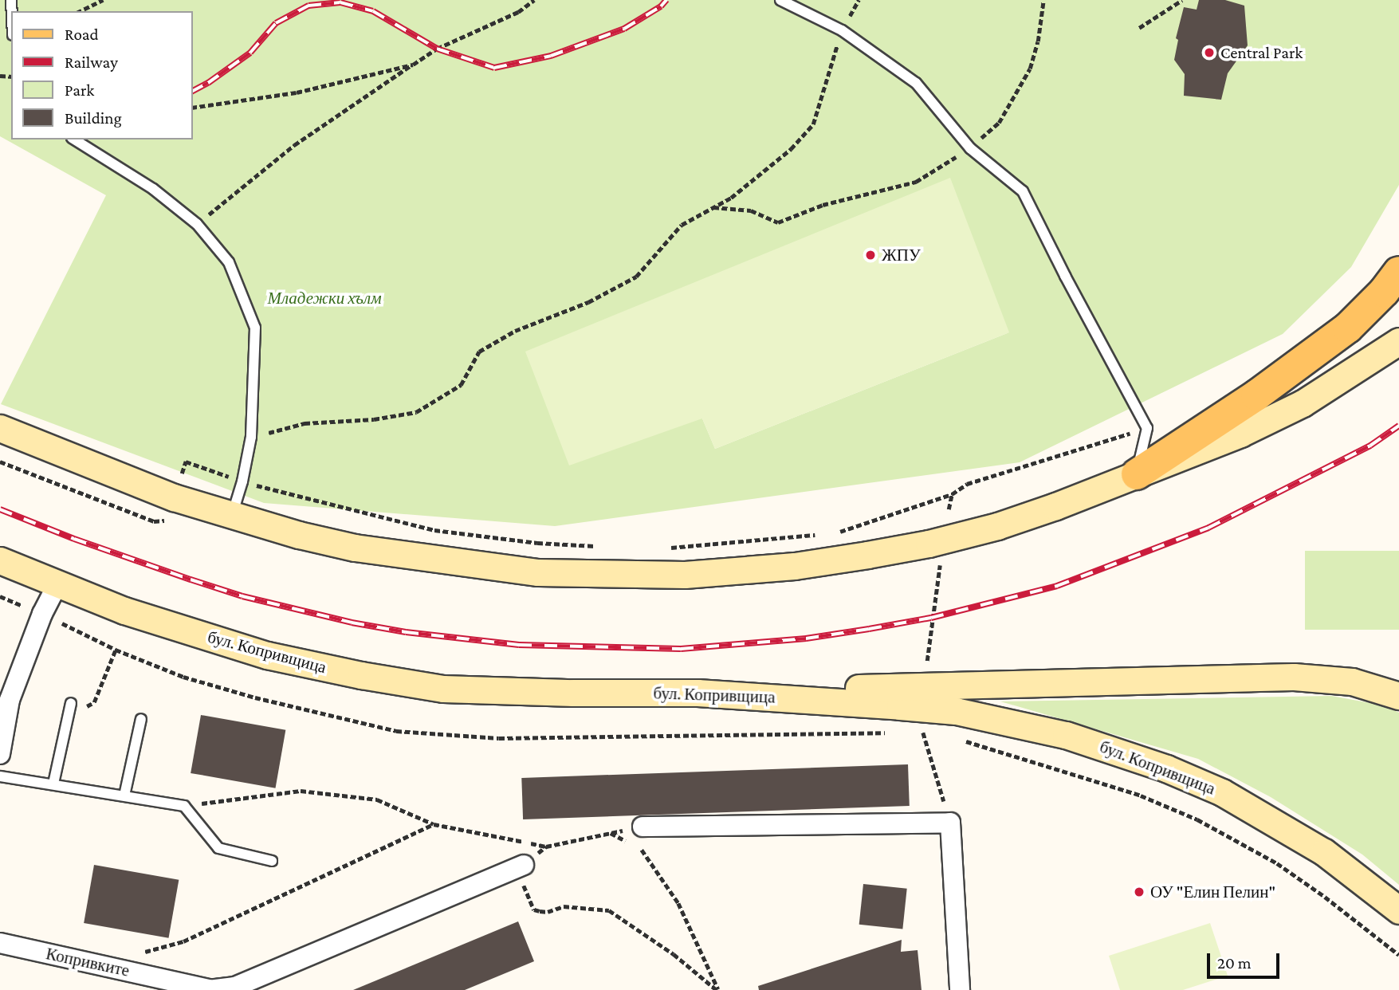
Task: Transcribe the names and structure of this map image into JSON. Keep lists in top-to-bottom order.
{
  "streets": {
    "main road": ["бул. Копривщица"],
    "street": ["Копривките"]
  },
  "parks": ["Младежки хълм"],
  "places": ["Central Park", "ЖПУ", "ОУ \"Елин Пелин\""],
  "legend": [
    "Road",
    "Railway",
    "Park",
    "Building"
  ],
  "scale_bar": "20 m"
}
